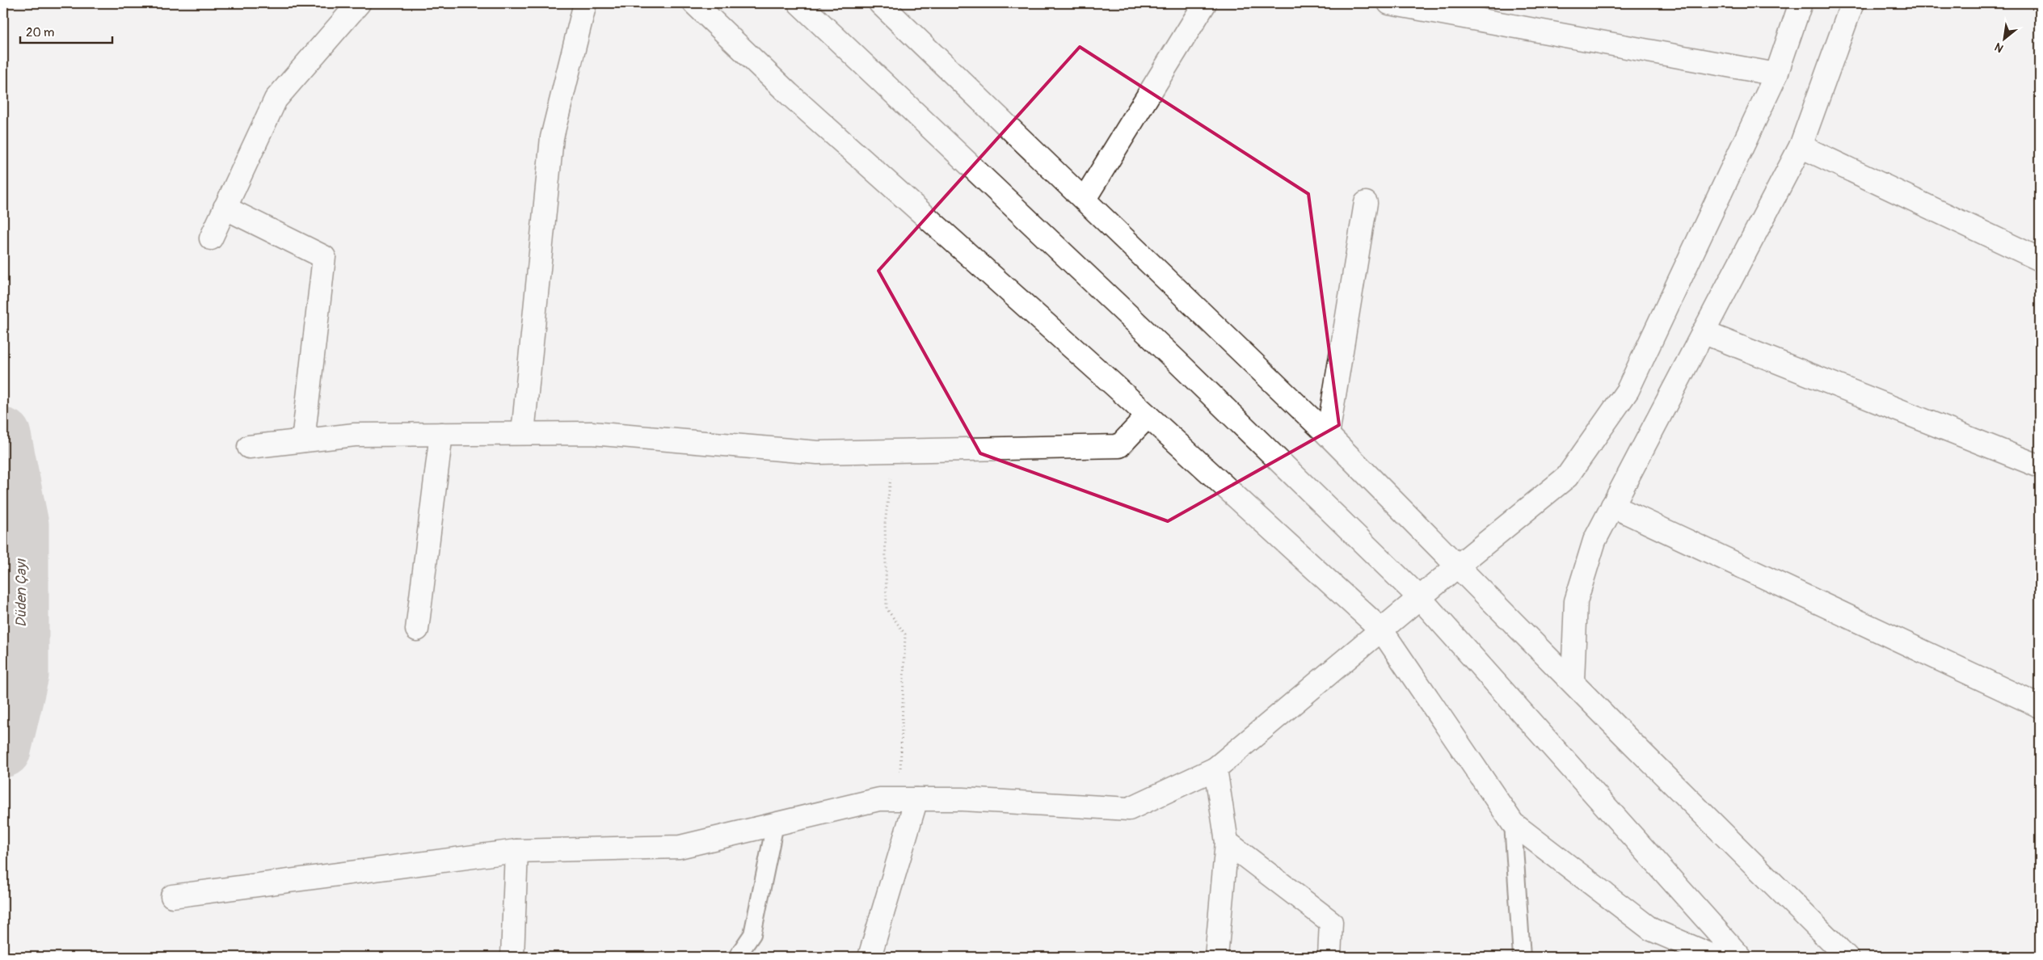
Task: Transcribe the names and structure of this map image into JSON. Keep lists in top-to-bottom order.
{
  "water": ["Düden Çayı"],
  "scale_bar": "20 m",
  "north": "bottom left"
}
